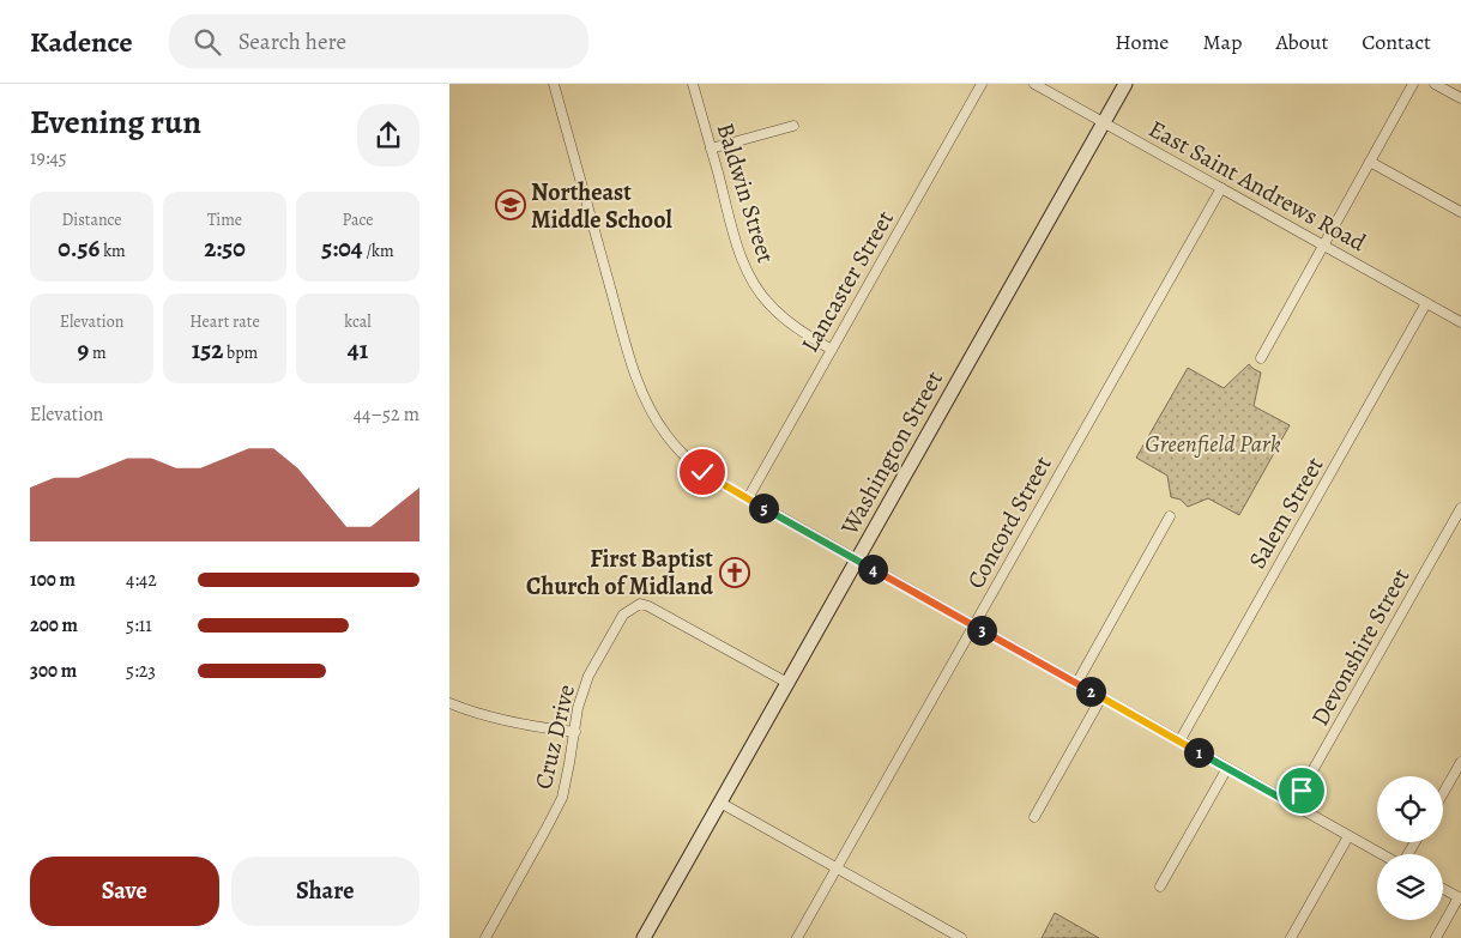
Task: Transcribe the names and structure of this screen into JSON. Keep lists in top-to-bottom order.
{
  "streets": {
    "street": [
      "East Saint Andrews Road",
      "Baldwin Street",
      "Lancaster Street",
      "Washington Street",
      "Salem Street",
      "Concord Street",
      "Devonshire Street",
      "Cruz Drive"
    ]
  },
  "crossings": [
    ["East Saint Andrews Road", "Washington Street"],
    ["East Saint Andrews Road", "Salem Street"],
    ["East Saint Andrews Road", "Concord Street"],
    ["Baldwin Street", "Lancaster Street"],
    ["Washington Street", "Cruz Drive"]
  ],
  "parks": ["Greenfield Park"],
  "places": {
    "school or university": ["Northeast Middle School"],
    "church": ["First Baptist Church of Midland"]
  },
  "page": {
    "header": "Kadence",
    "search": "Search here",
    "nav": [
      "Home",
      "Map",
      "About",
      "Contact"
    ],
    "heading": ["Evening run", "19:45"],
    "stats": [
      ["Distance", "0.56 km"],
      ["Time", "2:50"],
      ["Pace", "5:04 /km"],
      ["Elevation", "9 m"],
      ["Heart rate", "152 bpm"],
      ["kcal", "41"]
    ],
    "chart": ["Elevation", "44–52 m"],
    "pins": [
      "5",
      "4",
      "3",
      "2",
      "1"
    ],
    "list": [
      {
        "name": "100 m",
        "note": "4:42"
      },
      {
        "name": "200 m",
        "note": "5:11"
      },
      {
        "name": "300 m",
        "note": "5:23"
      }
    ],
    "buttons": ["Save", "Share"]
  }
}
